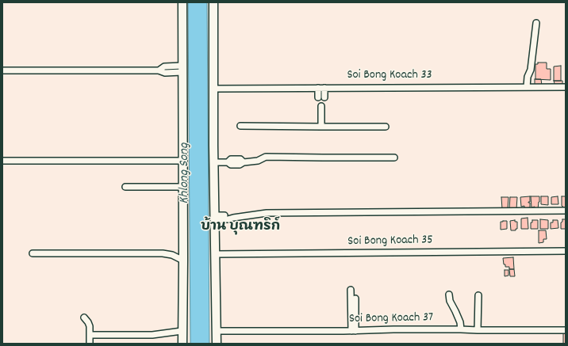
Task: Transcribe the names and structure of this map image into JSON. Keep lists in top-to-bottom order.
{
  "streets": {
    "street": ["Soi Bong Koach 33", "Soi Bong Koach 35", "Soi Bong Koach 37"]
  },
  "districts": ["บ้าน บุณฑริก์"],
  "water": ["Khlong Song"]
}
